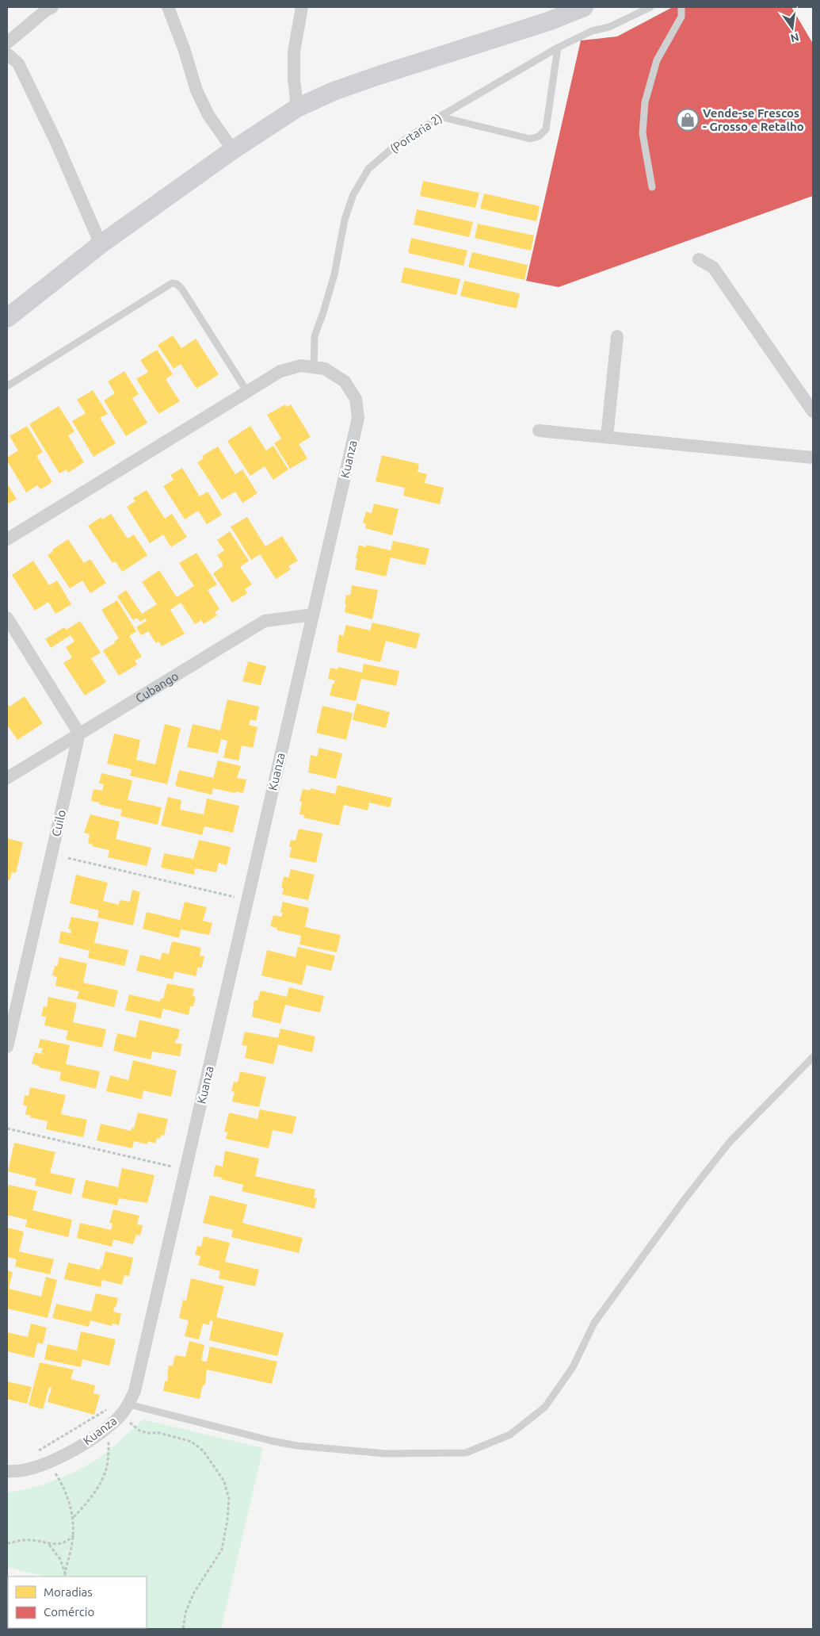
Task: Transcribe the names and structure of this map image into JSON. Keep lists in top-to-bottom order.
{
  "streets": {
    "street": ["Kuanza", "Cubango", "Cuilo"],
    "lane": ["(Portaria 2)"]
  },
  "crossings": [
    ["(Portaria 2)", "Kuanza"],
    ["Kuanza", "Cubango"],
    ["Cubango", "Cuilo"]
  ],
  "places": {
    "shop": ["Vende-se Frescos - Grosso e Retalho"]
  },
  "legend": ["Moradias", "Comércio"],
  "north": "bottom"
}
